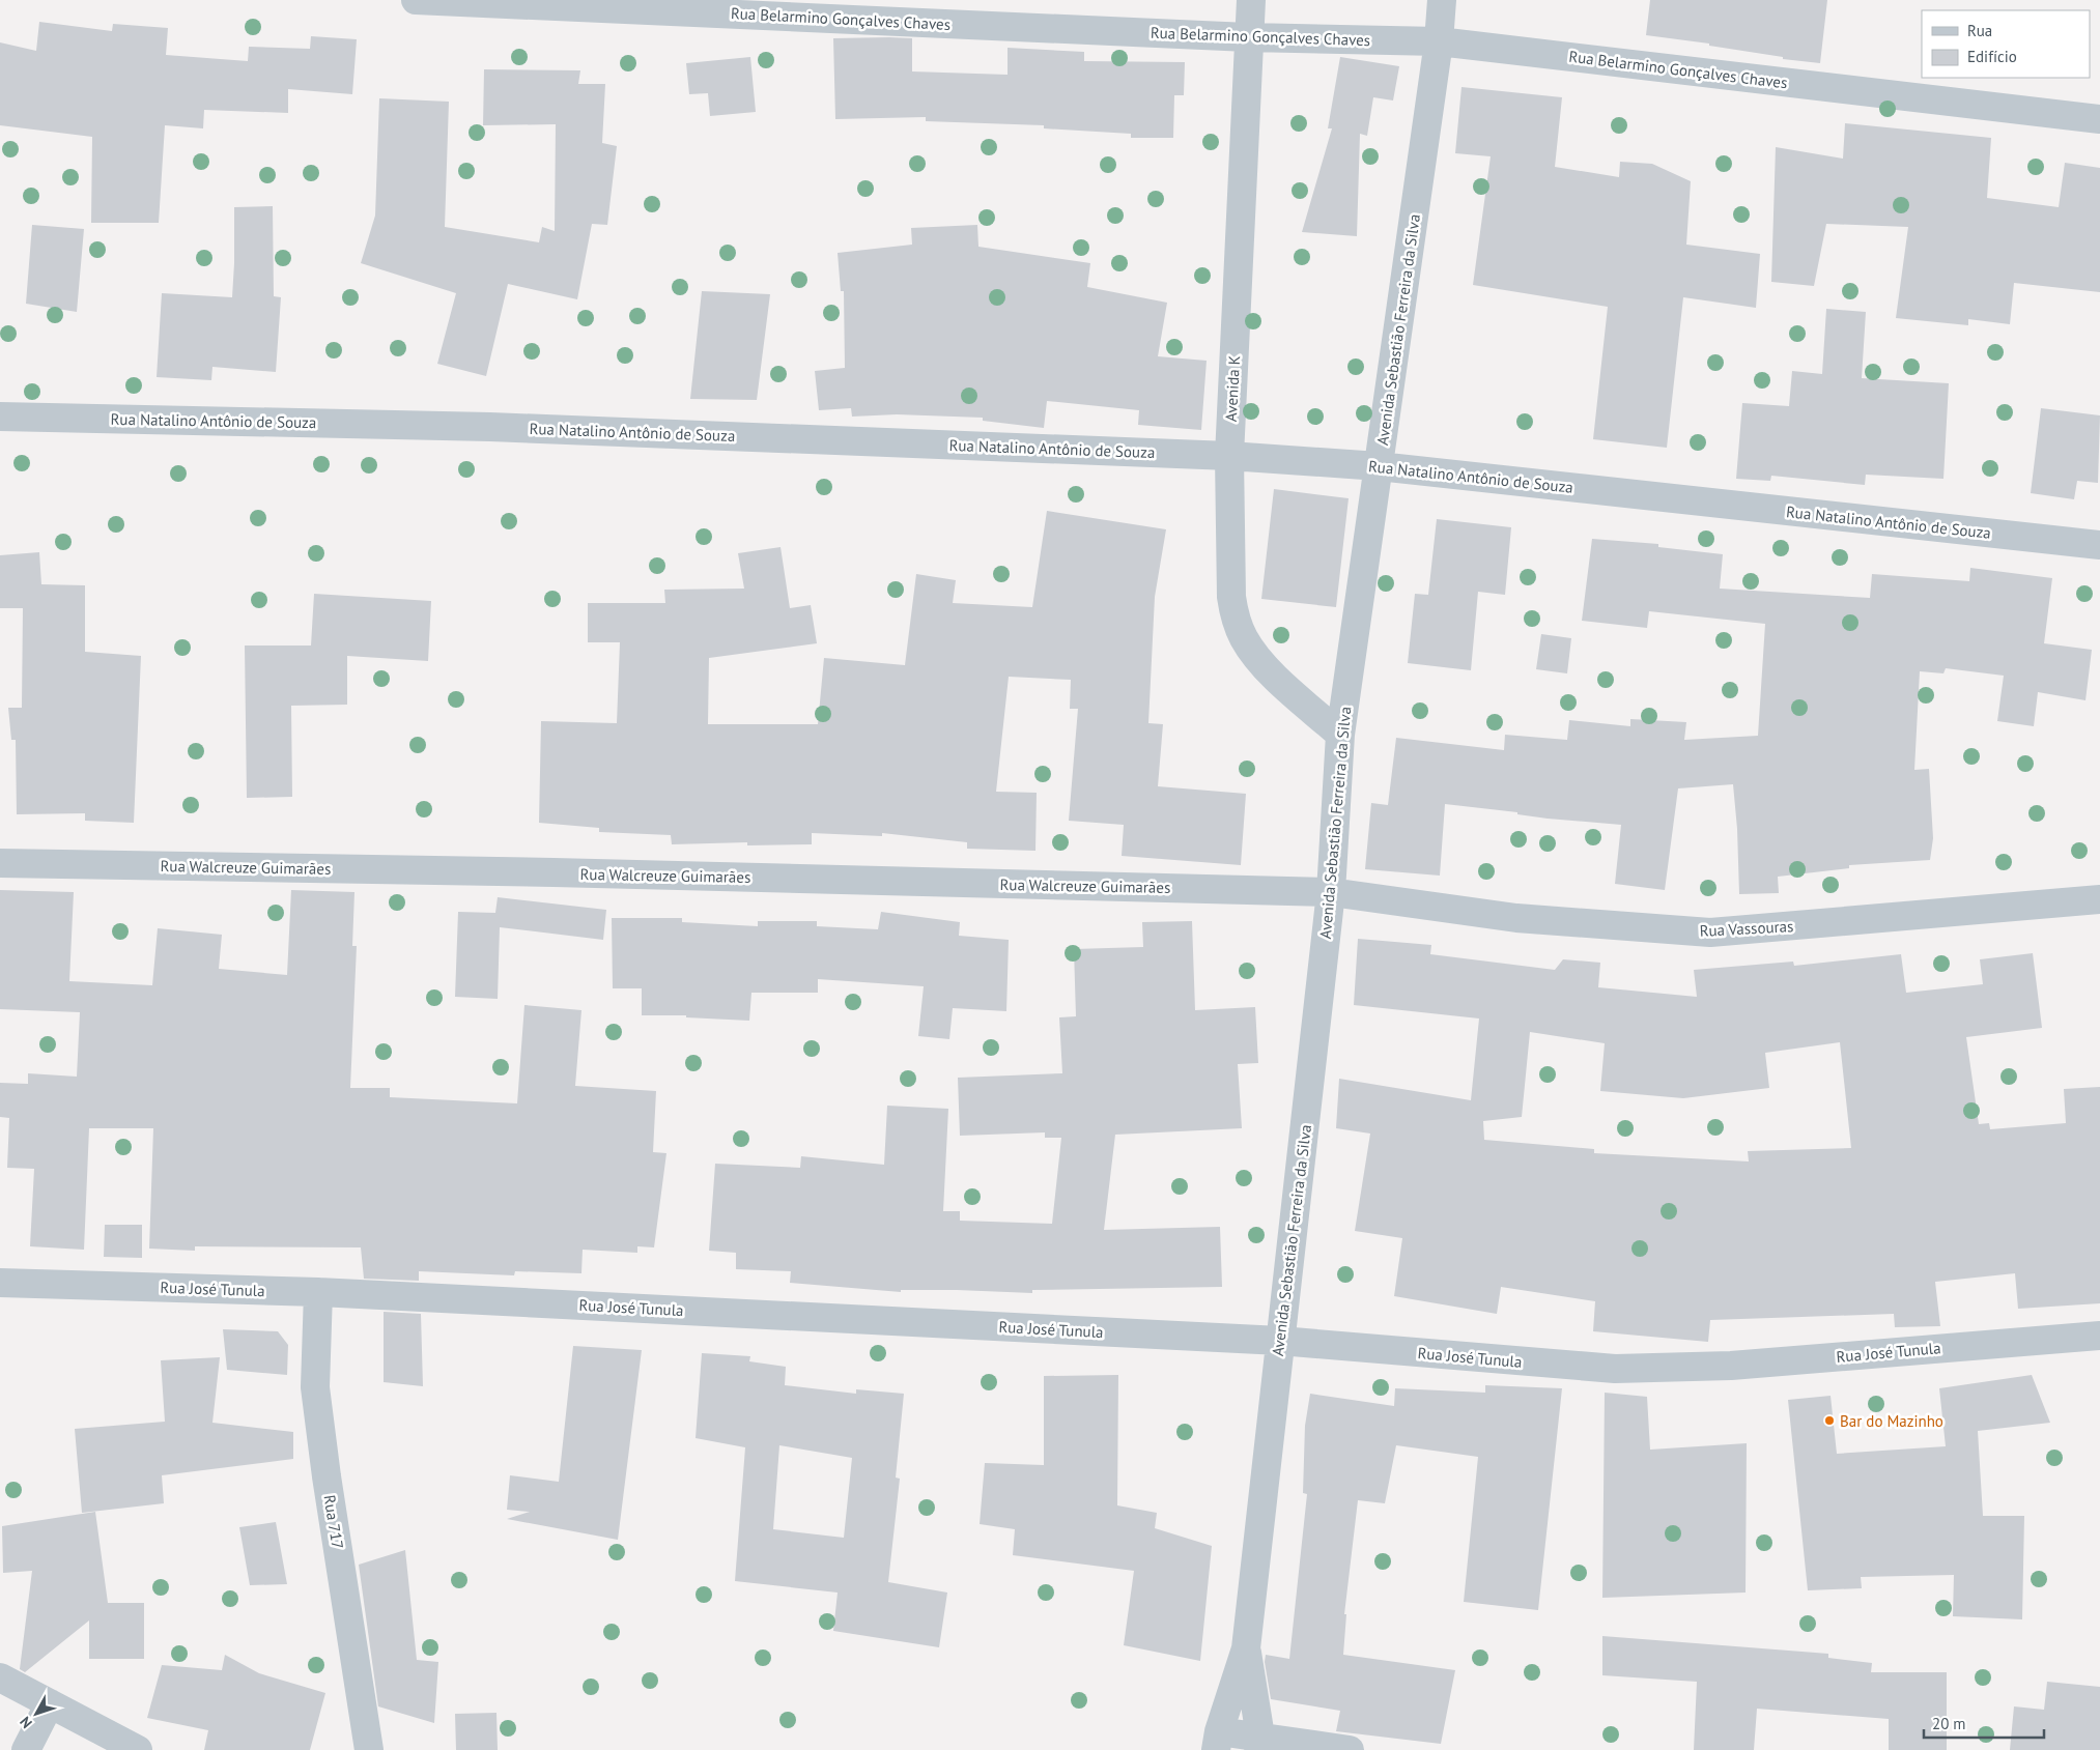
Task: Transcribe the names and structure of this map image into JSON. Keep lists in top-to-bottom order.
{
  "streets": {
    "street": [
      "Rua Belarmino Gonçalves Chaves",
      "Avenida Sebastião Ferreira da Silva",
      "Avenida K",
      "Rua Natalino Antônio de Souza",
      "Rua Walcreuze Guimarães",
      "Rua Vassouras",
      "Rua José Tunula",
      "Rua 717"
    ]
  },
  "crossings": [
    ["Rua Belarmino Gonçalves Chaves", "Avenida Sebastião Ferreira da Silva"],
    ["Rua Belarmino Gonçalves Chaves", "Avenida K"],
    ["Avenida Sebastião Ferreira da Silva", "Avenida K"],
    ["Avenida Sebastião Ferreira da Silva", "Rua Natalino Antônio de Souza"],
    ["Avenida Sebastião Ferreira da Silva", "Rua Walcreuze Guimarães"],
    ["Avenida Sebastião Ferreira da Silva", "Rua Vassouras"],
    ["Avenida Sebastião Ferreira da Silva", "Rua José Tunula"],
    ["Avenida K", "Rua Natalino Antônio de Souza"],
    ["Rua Walcreuze Guimarães", "Rua Vassouras"],
    ["Rua José Tunula", "Rua 717"]
  ],
  "places": ["Bar do Mazinho"],
  "legend": ["Rua", "Edifício"],
  "scale_bar": "20 m",
  "north": "bottom left"
}
